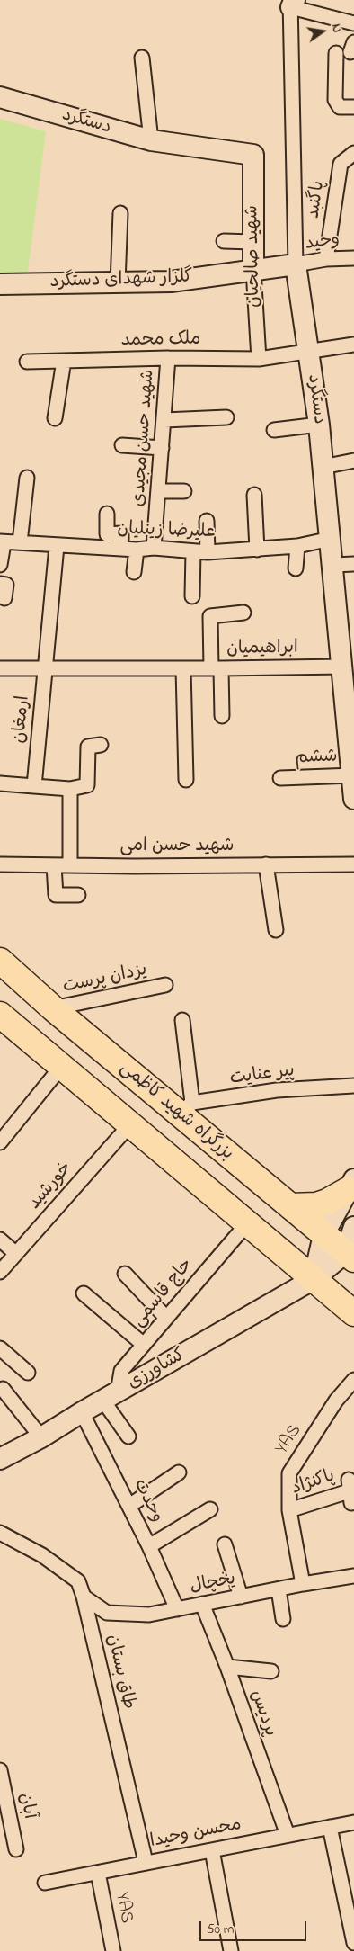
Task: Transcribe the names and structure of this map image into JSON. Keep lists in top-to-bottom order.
{
  "streets": {
    "highway": ["بزرگراه شهید کاظمی"],
    "street": [
      "دستگرد",
      "پاگنبد",
      "وحید",
      "شهید صالحیان",
      "گلزار شهدای دستگرد",
      "ملک محمد",
      "شهید حسن مجیدی",
      "علیرضا زینلیان",
      "ابراهیمیان",
      "ارمغان",
      "ششم",
      "شهید حسن امی",
      "یزدان پرست",
      "پیر عنایت",
      "خورشید",
      "حاج قاسمی",
      "کشاورزی",
      "YAS",
      "پاکنژاد",
      "وحدت",
      "یخچال",
      "طاق بستان",
      "پردیس",
      "آبان",
      "محسن وحیدا"
    ]
  },
  "crossings": [
    ["دستگرد", "وحید"],
    ["دستگرد", "شهید صالحیان"],
    ["دستگرد", "گلزار شهدای دستگرد"],
    ["دستگرد", "ملک محمد"],
    ["دستگرد", "علیرضا زینلیان"],
    ["دستگرد", "ابراهیمیان"],
    ["دستگرد", "ششم"],
    ["پاگنبد", "وحید"],
    ["وحید", "گلزار شهدای دستگرد"],
    ["شهید صالحیان", "گلزار شهدای دستگرد"],
    ["شهید صالحیان", "ملک محمد"],
    ["ملک محمد", "شهید حسن مجیدی"],
    ["شهید حسن مجیدی", "علیرضا زینلیان"],
    ["علیرضا زینلیان", "ارمغان"],
    ["ابراهیمیان", "ارمغان"],
    ["یزدان پرست", "بزرگراه شهید کاظمی"],
    ["پیر عنایت", "بزرگراه شهید کاظمی"],
    ["بزرگراه شهید کاظمی", "کشاورزی"],
    ["حاج قاسمی", "کشاورزی"],
    ["کشاورزی", "وحدت"],
    ["YAS", "پاکنژاد"],
    ["YAS", "یخچال"],
    ["YAS", "محسن وحیدا"],
    ["وحدت", "یخچال"],
    ["یخچال", "طاق بستان"],
    ["یخچال", "پردیس"],
    ["طاق بستان", "محسن وحیدا"],
    ["پردیس", "محسن وحیدا"]
  ],
  "scale_bar": "50 m",
  "north": "right"
}
